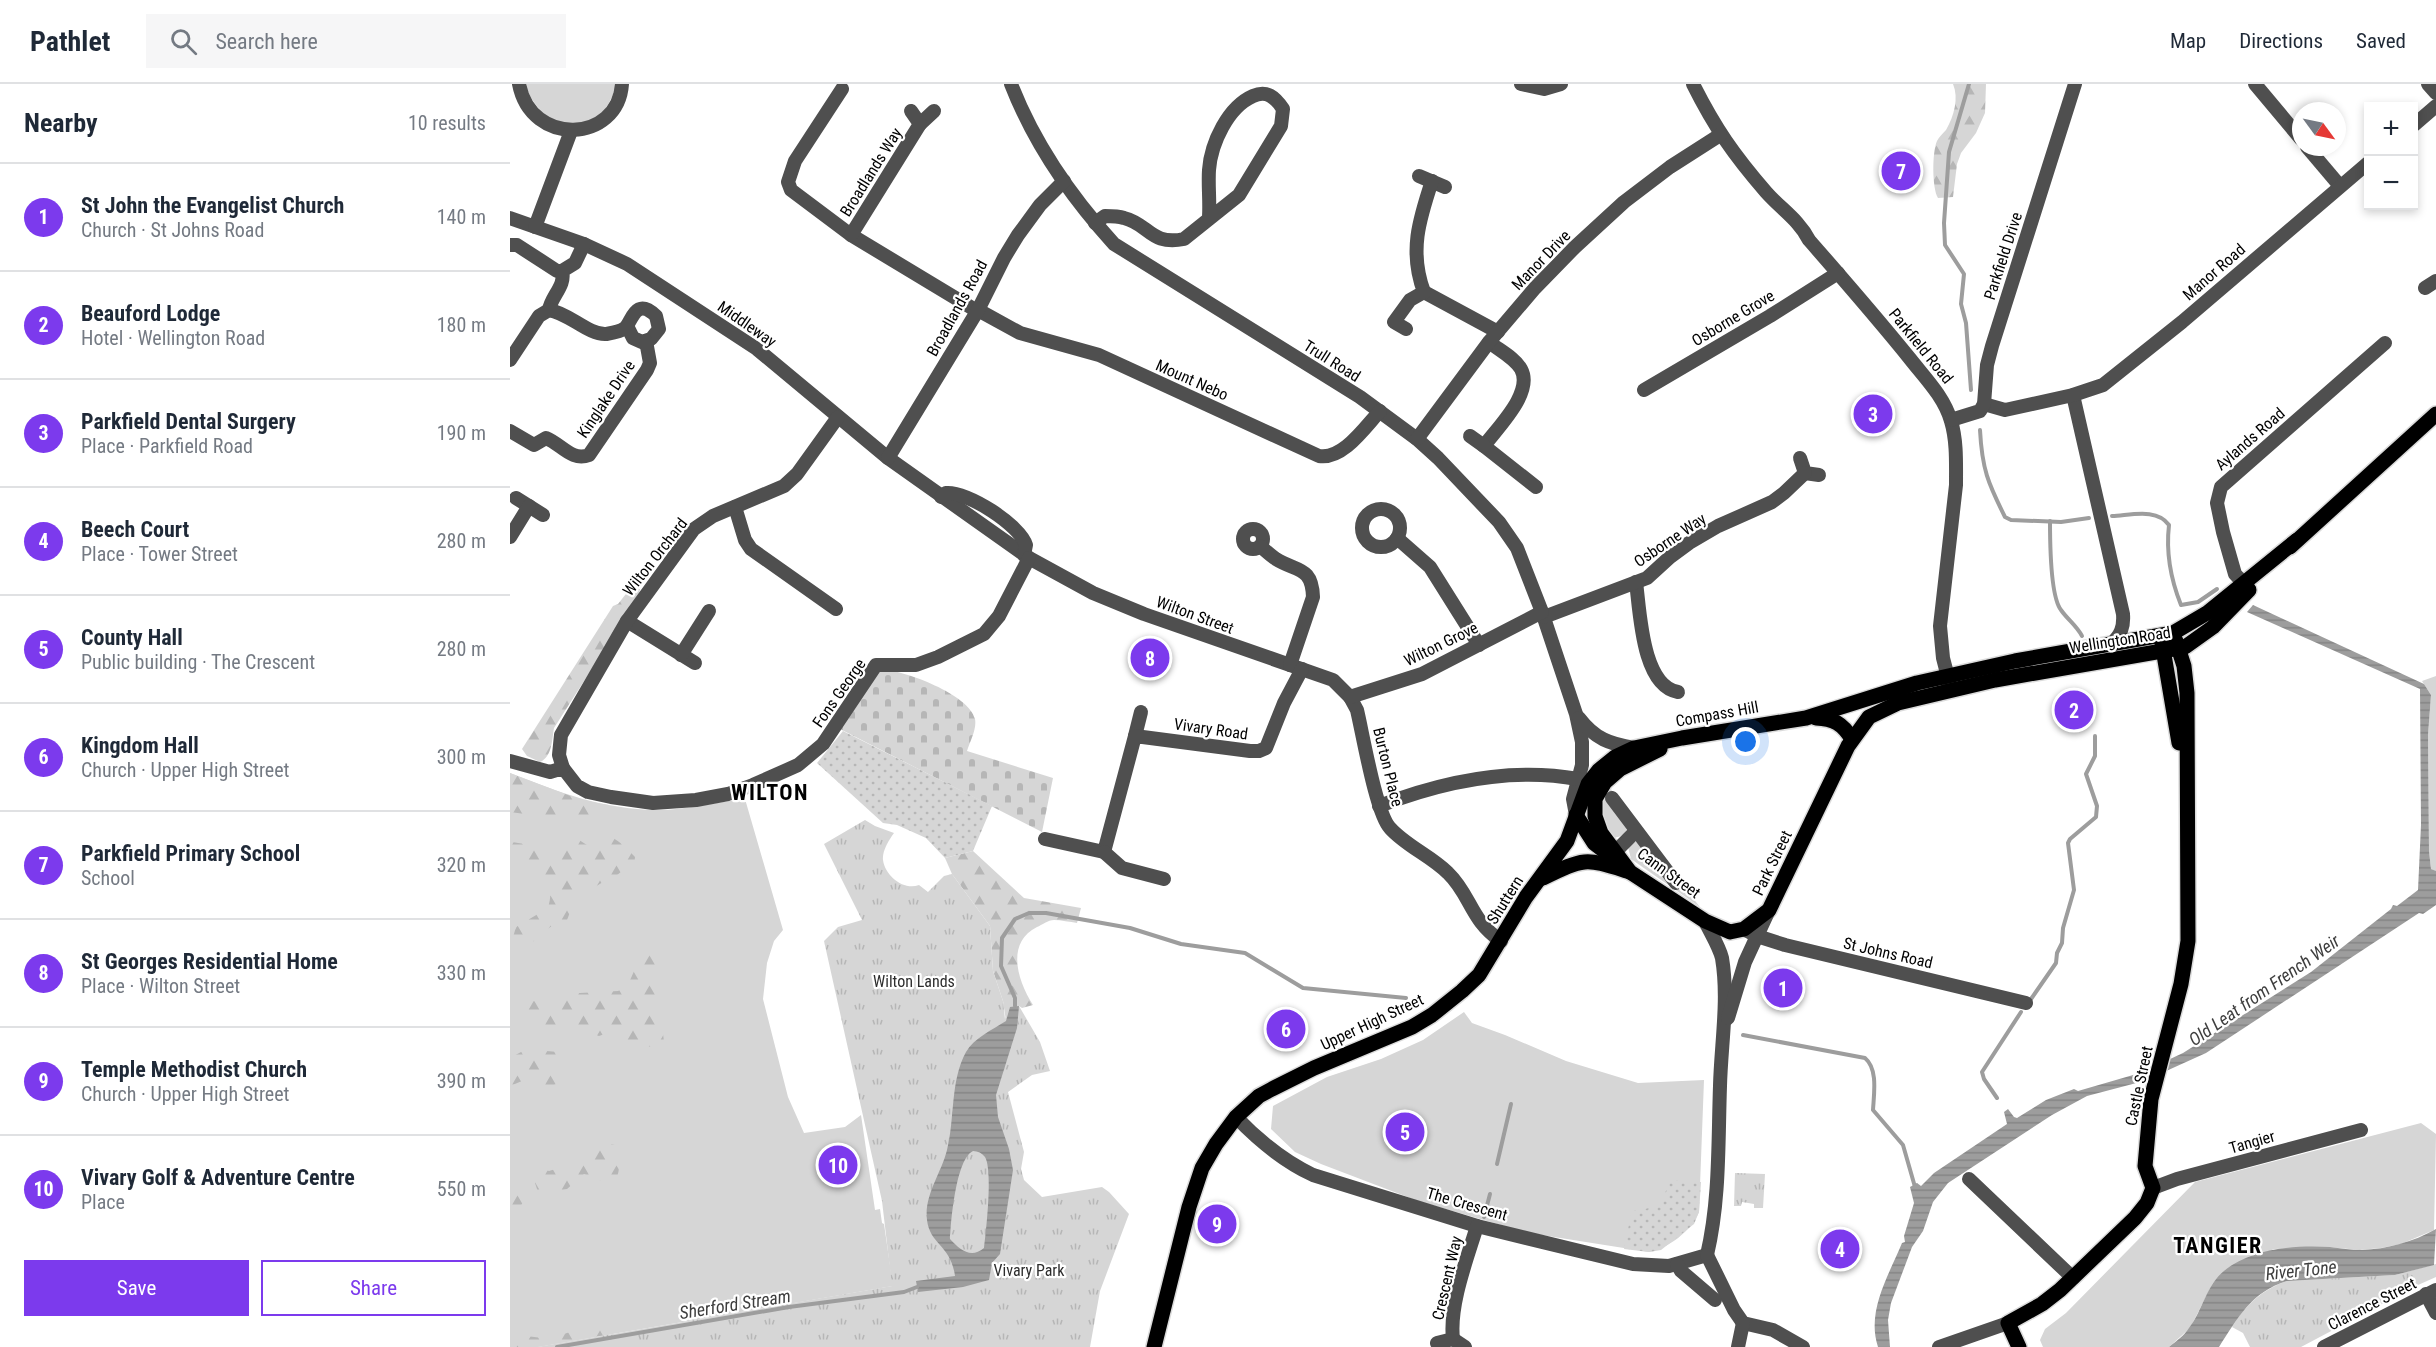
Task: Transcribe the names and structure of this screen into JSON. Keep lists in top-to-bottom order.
{
  "streets": {
    "main road": [
      "Wellington Road",
      "Compass Hill",
      "Park Street",
      "Cann Street",
      "Shuttern",
      "Upper High Street",
      "Castle Street"
    ],
    "street": [
      "Broadlands Way",
      "Parkfield Drive",
      "Manor Drive",
      "Manor Road",
      "Broadlands Road",
      "Osborne Grove",
      "Middleway",
      "Parkfield Road",
      "Trull Road",
      "Mount Nebo",
      "Kinglake Drive",
      "Aylands Road",
      "Osborne Way",
      "Wilton Orchard",
      "Wilton Street",
      "Wilton Grove",
      "Fons George",
      "Vivary Road",
      "Burton Place",
      "St Johns Road",
      "Tangier",
      "The Crescent",
      "Crescent Way",
      "Clarence Street"
    ]
  },
  "crossings": [
    ["Broadlands Way", "Broadlands Road"],
    ["Broadlands Way", "Mount Nebo"],
    ["Parkfield Drive", "Manor Road"],
    ["Manor Drive", "Parkfield Road"],
    ["Manor Drive", "Trull Road"],
    ["Broadlands Road", "Middleway"],
    ["Broadlands Road", "Trull Road"],
    ["Broadlands Road", "Mount Nebo"],
    ["Osborne Grove", "Parkfield Road"],
    ["Middleway", "Wilton Orchard"],
    ["Middleway", "Wilton Street"],
    ["Middleway", "Fons George"],
    ["Parkfield Road", "Wellington Road"],
    ["Trull Road", "Mount Nebo"],
    ["Trull Road", "Osborne Way"],
    ["Trull Road", "Wilton Grove"],
    ["Trull Road", "Compass Hill"],
    ["Trull Road", "Shuttern"],
    ["Aylands Road", "Wellington Road"],
    ["Osborne Way", "Wilton Grove"],
    ["Wilton Orchard", "Fons George"],
    ["Wilton Street", "Wilton Grove"],
    ["Wilton Street", "Fons George"],
    ["Wilton Street", "Vivary Road"],
    ["Wilton Street", "Burton Place"],
    ["Wellington Road", "Compass Hill"],
    ["Wellington Road", "Park Street"],
    ["Wellington Road", "Castle Street"],
    ["Wilton Grove", "Burton Place"],
    ["Compass Hill", "Cann Street"],
    ["Compass Hill", "Shuttern"],
    ["Burton Place", "Shuttern"],
    ["Burton Place", "Upper High Street"],
    ["Park Street", "Cann Street"],
    ["Park Street", "St Johns Road"],
    ["Cann Street", "St Johns Road"],
    ["Shuttern", "Upper High Street"],
    ["Upper High Street", "The Crescent"],
    ["Castle Street", "Tangier"],
    ["The Crescent", "Crescent Way"]
  ],
  "districts": ["WILTON", "TANGIER"],
  "water": ["Old Leat from French Weir", "River Tone", "Sherford Stream"],
  "parks": ["Wilton Lands", "Vivary Park"],
  "north": "bottom right",
  "page": {
    "header": "Pathlet",
    "search": "Search here",
    "nav": ["Map", "Directions", "Saved"],
    "heading": ["Nearby", "10 results"],
    "map_buttons": ["+", "−"],
    "pins": [
      "7",
      "3",
      "8",
      "2",
      "1",
      "6",
      "5",
      "10",
      "9",
      "4"
    ],
    "list": [
      {
        "mark": "1",
        "name": "St John the Evangelist Church",
        "note": "Church · St Johns Road",
        "value": "140 m"
      },
      {
        "mark": "2",
        "name": "Beauford Lodge",
        "note": "Hotel · Wellington Road",
        "value": "180 m"
      },
      {
        "mark": "3",
        "name": "Parkfield Dental Surgery",
        "note": "Place · Parkfield Road",
        "value": "190 m"
      },
      {
        "mark": "4",
        "name": "Beech Court",
        "note": "Place · Tower Street",
        "value": "280 m"
      },
      {
        "mark": "5",
        "name": "County Hall",
        "note": "Public building · The Crescent",
        "value": "280 m"
      },
      {
        "mark": "6",
        "name": "Kingdom Hall",
        "note": "Church · Upper High Street",
        "value": "300 m"
      },
      {
        "mark": "7",
        "name": "Parkfield Primary School",
        "note": "School",
        "value": "320 m"
      },
      {
        "mark": "8",
        "name": "St Georges Residential Home",
        "note": "Place · Wilton Street",
        "value": "330 m"
      },
      {
        "mark": "9",
        "name": "Temple Methodist Church",
        "note": "Church · Upper High Street",
        "value": "390 m"
      },
      {
        "mark": "10",
        "name": "Vivary Golf & Adventure Centre",
        "note": "Place",
        "value": "550 m"
      }
    ],
    "buttons": ["Save", "Share"]
  }
}
